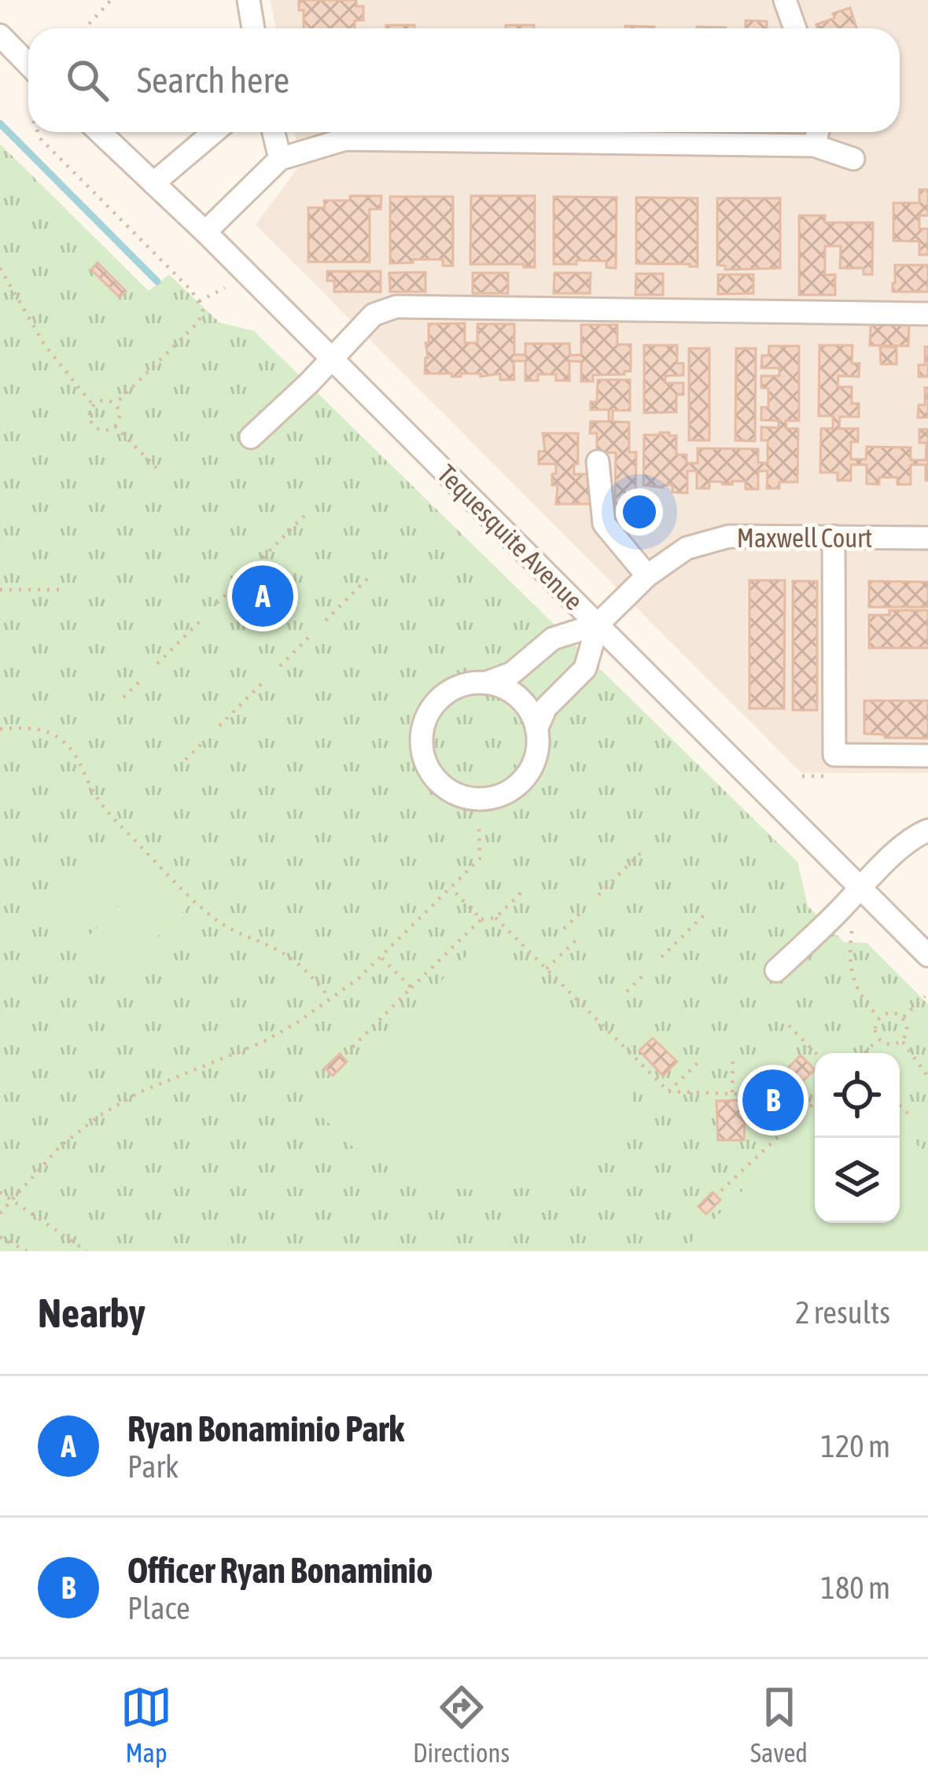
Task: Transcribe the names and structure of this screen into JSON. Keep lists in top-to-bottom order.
{
  "streets": {
    "street": ["Tequesquite Avenue", "Maxwell Court"]
  },
  "crossings": [
    ["Tequesquite Avenue", "Maxwell Court"]
  ],
  "page": {
    "search": "Search here",
    "pins": ["A", "B"],
    "heading": ["Nearby", "2 results"],
    "list": [
      {
        "mark": "A",
        "name": "Ryan Bonaminio Park",
        "note": "Park",
        "value": "120 m"
      },
      {
        "mark": "B",
        "name": "Officer Ryan Bonaminio",
        "note": "Place",
        "value": "180 m"
      }
    ],
    "nav": ["Map", "Directions", "Saved"]
  }
}
